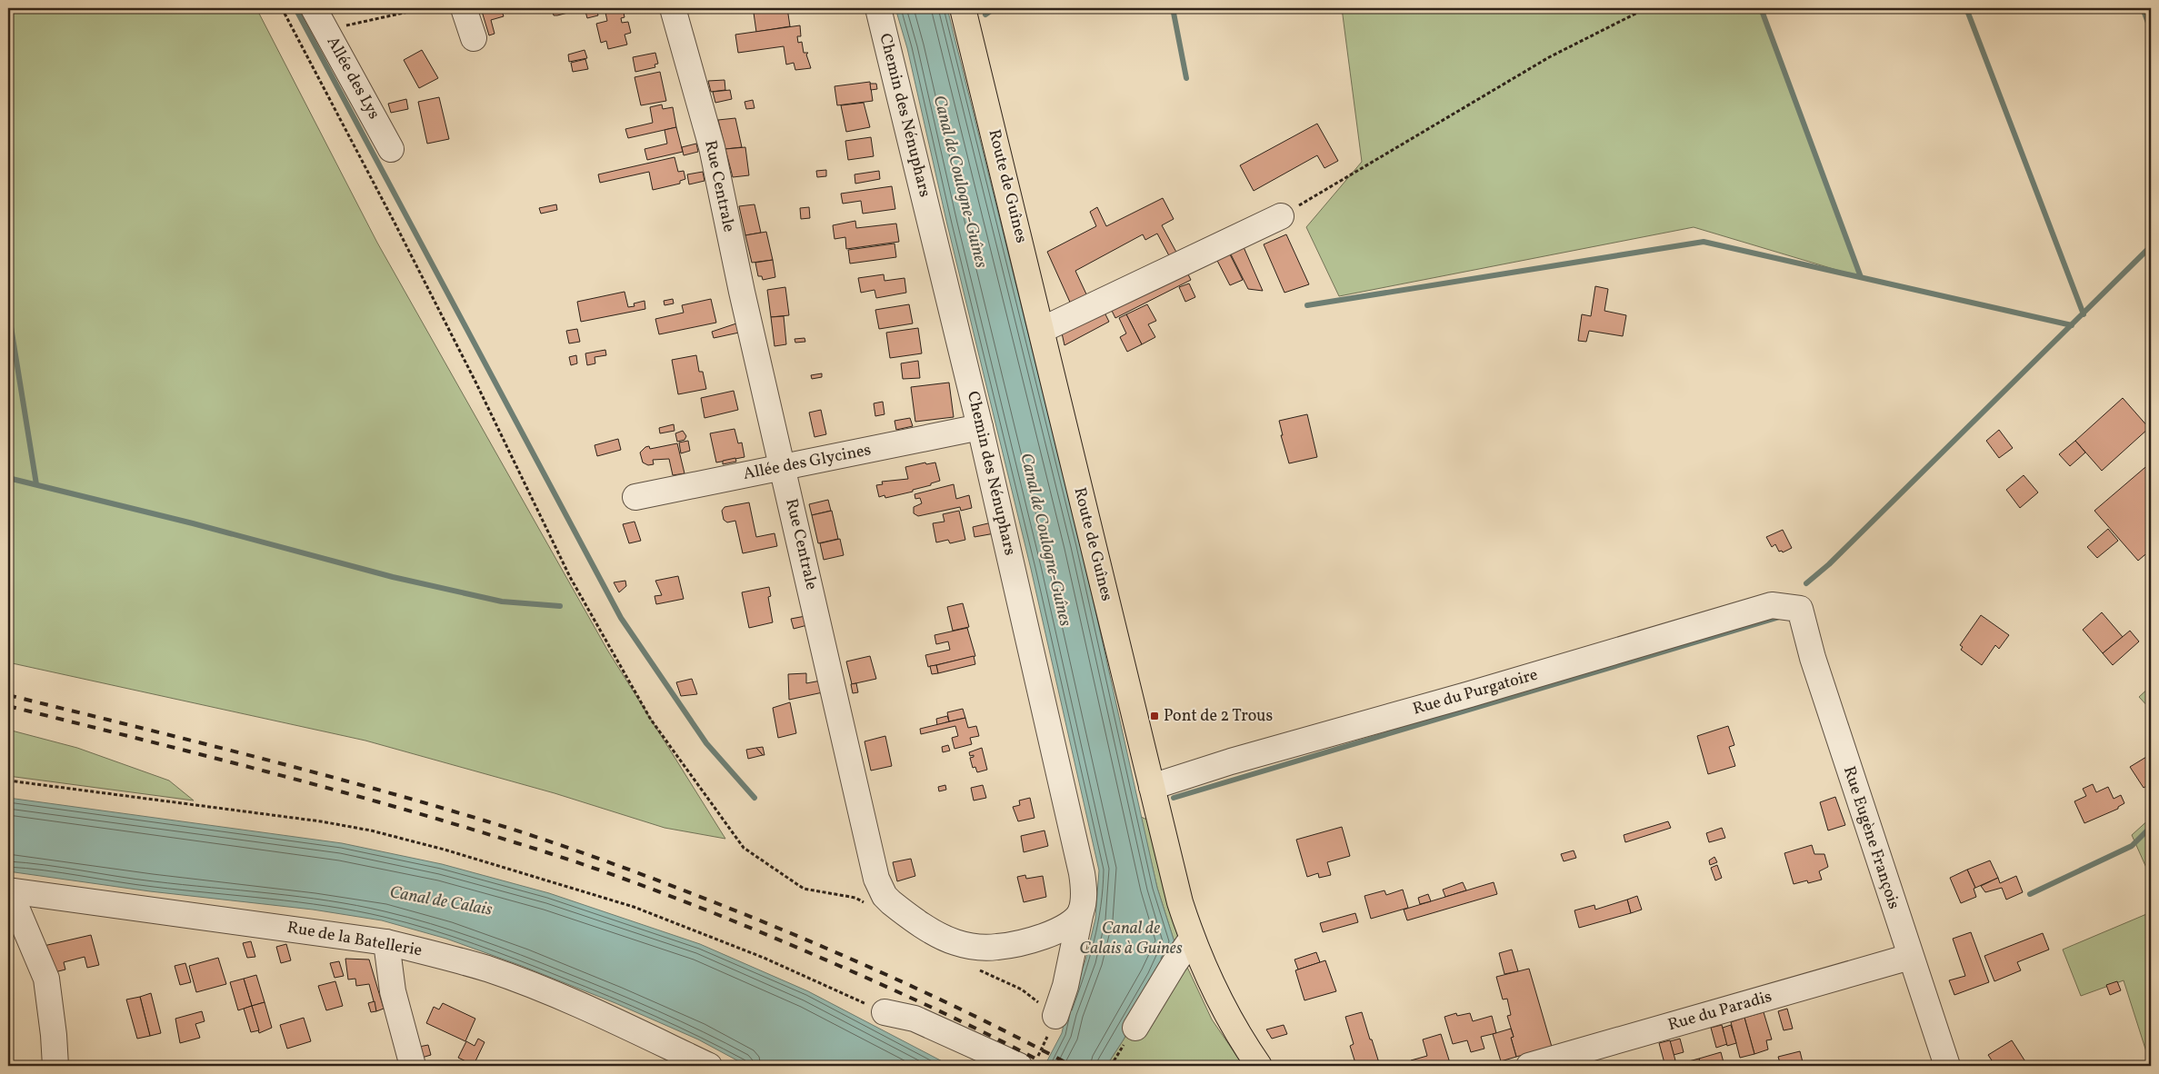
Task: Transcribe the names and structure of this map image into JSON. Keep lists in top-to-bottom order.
{
  "streets": {
    "main road": ["Route de Guînes"],
    "street": [
      "Allée des Lys",
      "Chemin des Nénuphars",
      "Rue Centrale",
      "Allée des Glycines",
      "Rue du Purgatoire",
      "Rue Eugène François",
      "Rue de la Batellerie",
      "Rue du Paradis"
    ]
  },
  "crossings": [
    ["Chemin des Nénuphars", "Rue Centrale"],
    ["Chemin des Nénuphars", "Allée des Glycines"],
    ["Rue Centrale", "Allée des Glycines"],
    ["Route de Guînes", "Rue du Purgatoire"],
    ["Rue du Purgatoire", "Rue Eugène François"],
    ["Rue Eugène François", "Rue du Paradis"]
  ],
  "water": ["Canal de Coulogne-Guînes", "Canal de Calais", "Canal de Calais à Guines"],
  "places": {
    "transit": ["Pont de 2 Trous"]
  }
}
